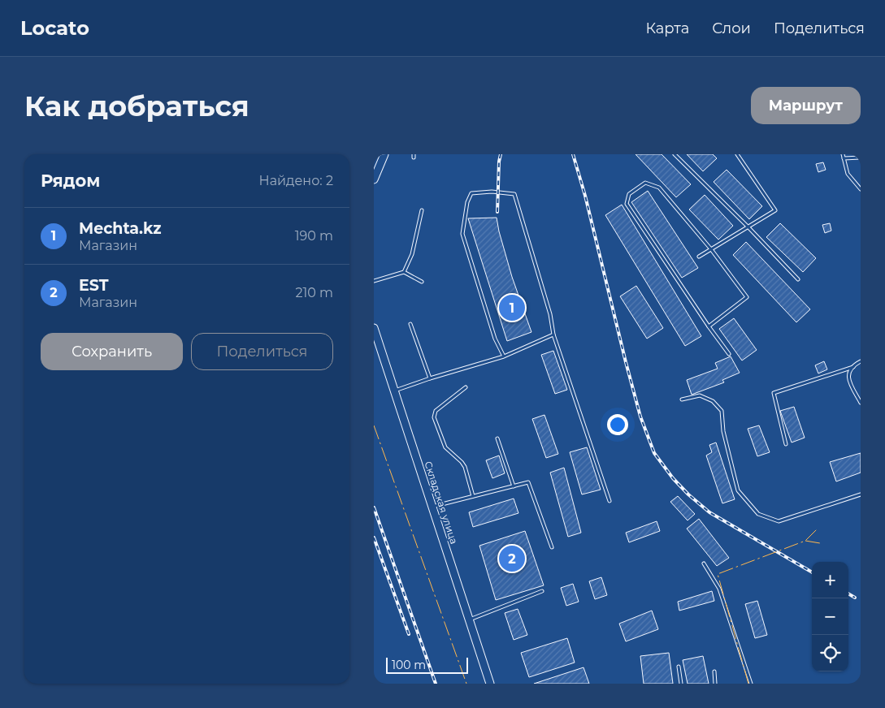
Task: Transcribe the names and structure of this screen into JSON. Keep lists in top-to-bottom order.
{
  "streets": {
    "main road": ["Складская улица"]
  },
  "scale_bar": "100 m",
  "page": {
    "header": "Locato",
    "nav": ["Карта", "Слои", "Поделиться"],
    "buttons": [
      "Маршрут",
      ["Сохранить", "Поделиться"]
    ],
    "title": "Как добраться",
    "heading": ["Рядом", "Найдено: 2"],
    "list": [
      {
        "mark": "1",
        "name": "Mechta.kz",
        "note": "Магазин",
        "value": "190 m"
      },
      {
        "mark": "2",
        "name": "EST",
        "note": "Магазин",
        "value": "210 m"
      }
    ],
    "pins": ["1", "2"],
    "map_buttons": ["+", "−"],
    "scale": "100 m"
  }
}
